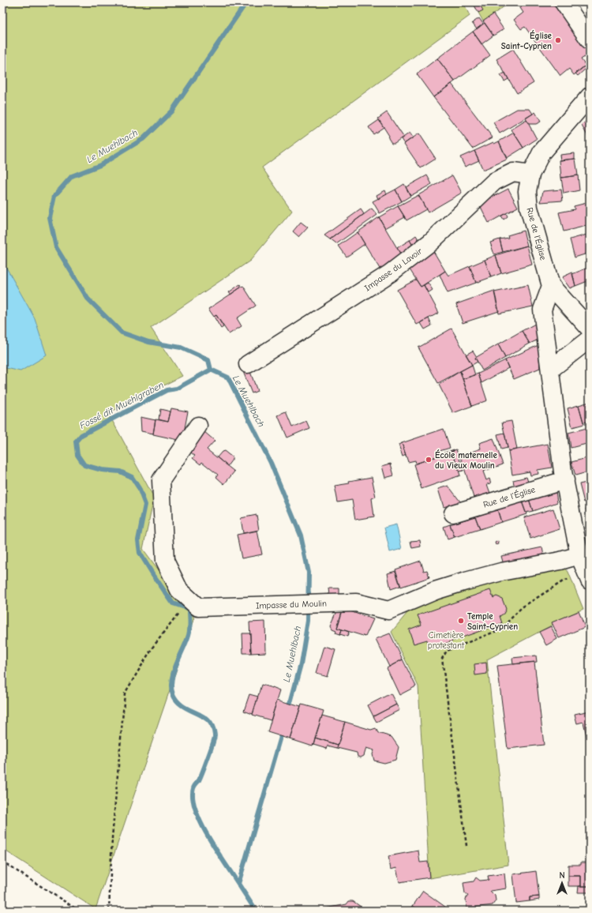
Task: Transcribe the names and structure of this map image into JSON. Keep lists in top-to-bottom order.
{
  "streets": {
    "street": ["Rue de l'Église", "Impasse du Lavoir", "Impasse du Moulin"]
  },
  "crossings": [
    ["Rue de l'Église", "Impasse du Lavoir"]
  ],
  "water": ["Le Muehlbach", "Fossé dit Muehlgraben"],
  "parks": ["Cimetière protestant"],
  "places": ["Église Saint-Cyprien", "École maternelle du Vieux Moulin", "Temple Saint-Cyprien"],
  "north": "top"
}
